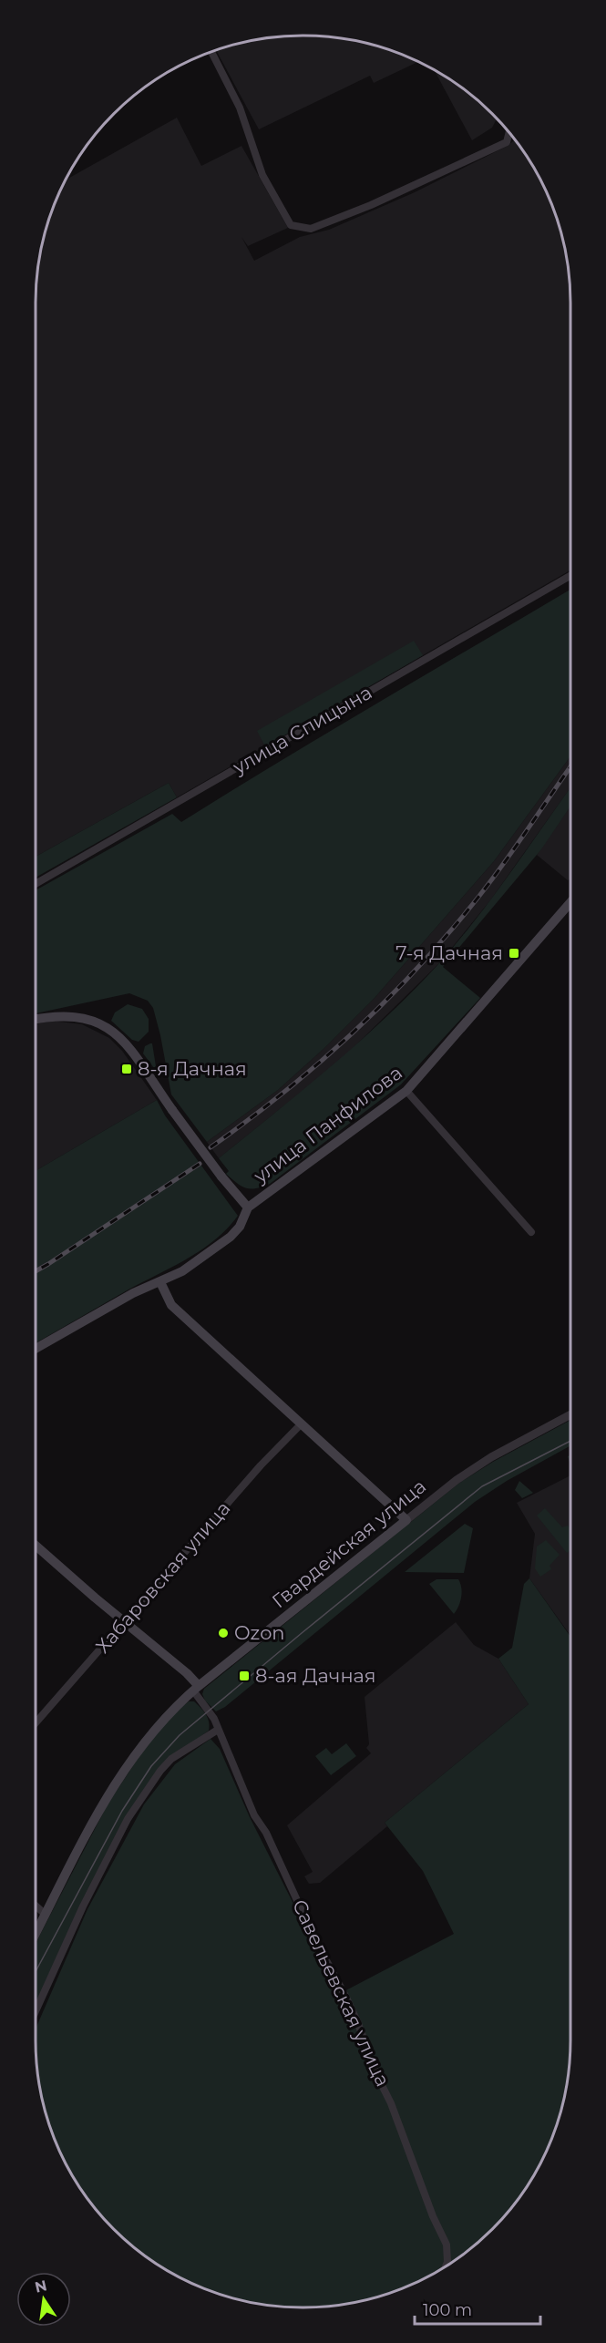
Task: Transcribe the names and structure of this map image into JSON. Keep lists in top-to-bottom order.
{
  "streets": {
    "main road": ["улица Панфилова", "Гвардейская улица"],
    "street": ["улица Спицына", "Хабаровская улица", "Савельевская улица"]
  },
  "crossings": [
    ["Гвардейская улица", "Савельевская улица"]
  ],
  "places": {
    "transit": ["7-я Дачная", "8-я Дачная", "8-ая Дачная"],
    "other": ["Ozon"]
  },
  "scale_bar": "100 m",
  "north": "top"
}
